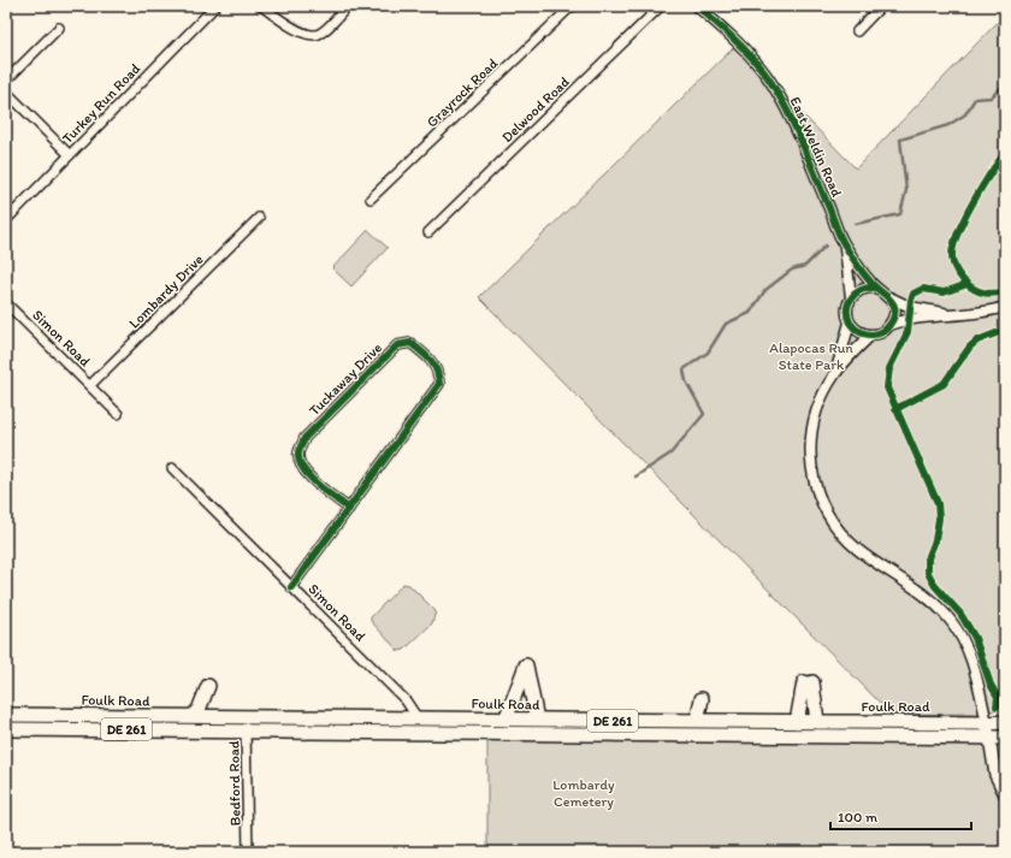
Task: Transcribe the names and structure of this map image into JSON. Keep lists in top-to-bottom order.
{
  "streets": {
    "main road": ["Foulk Road", "DE 261"],
    "street": [
      "Grayrock Road",
      "Turkey Run Road",
      "Delwood Road",
      "East Weldin Road",
      "Lombardy Drive",
      "Simon Road",
      "Tuckaway Drive",
      "Bedford Road"
    ]
  },
  "crossings": [
    ["Lombardy Drive", "Simon Road"],
    ["Simon Road", "Tuckaway Drive"],
    ["Simon Road", "Foulk Road"],
    ["Foulk Road", "Bedford Road"]
  ],
  "parks": ["Alapocas Run State Park", "Lombardy Cemetery"],
  "scale_bar": "100 m"
}
